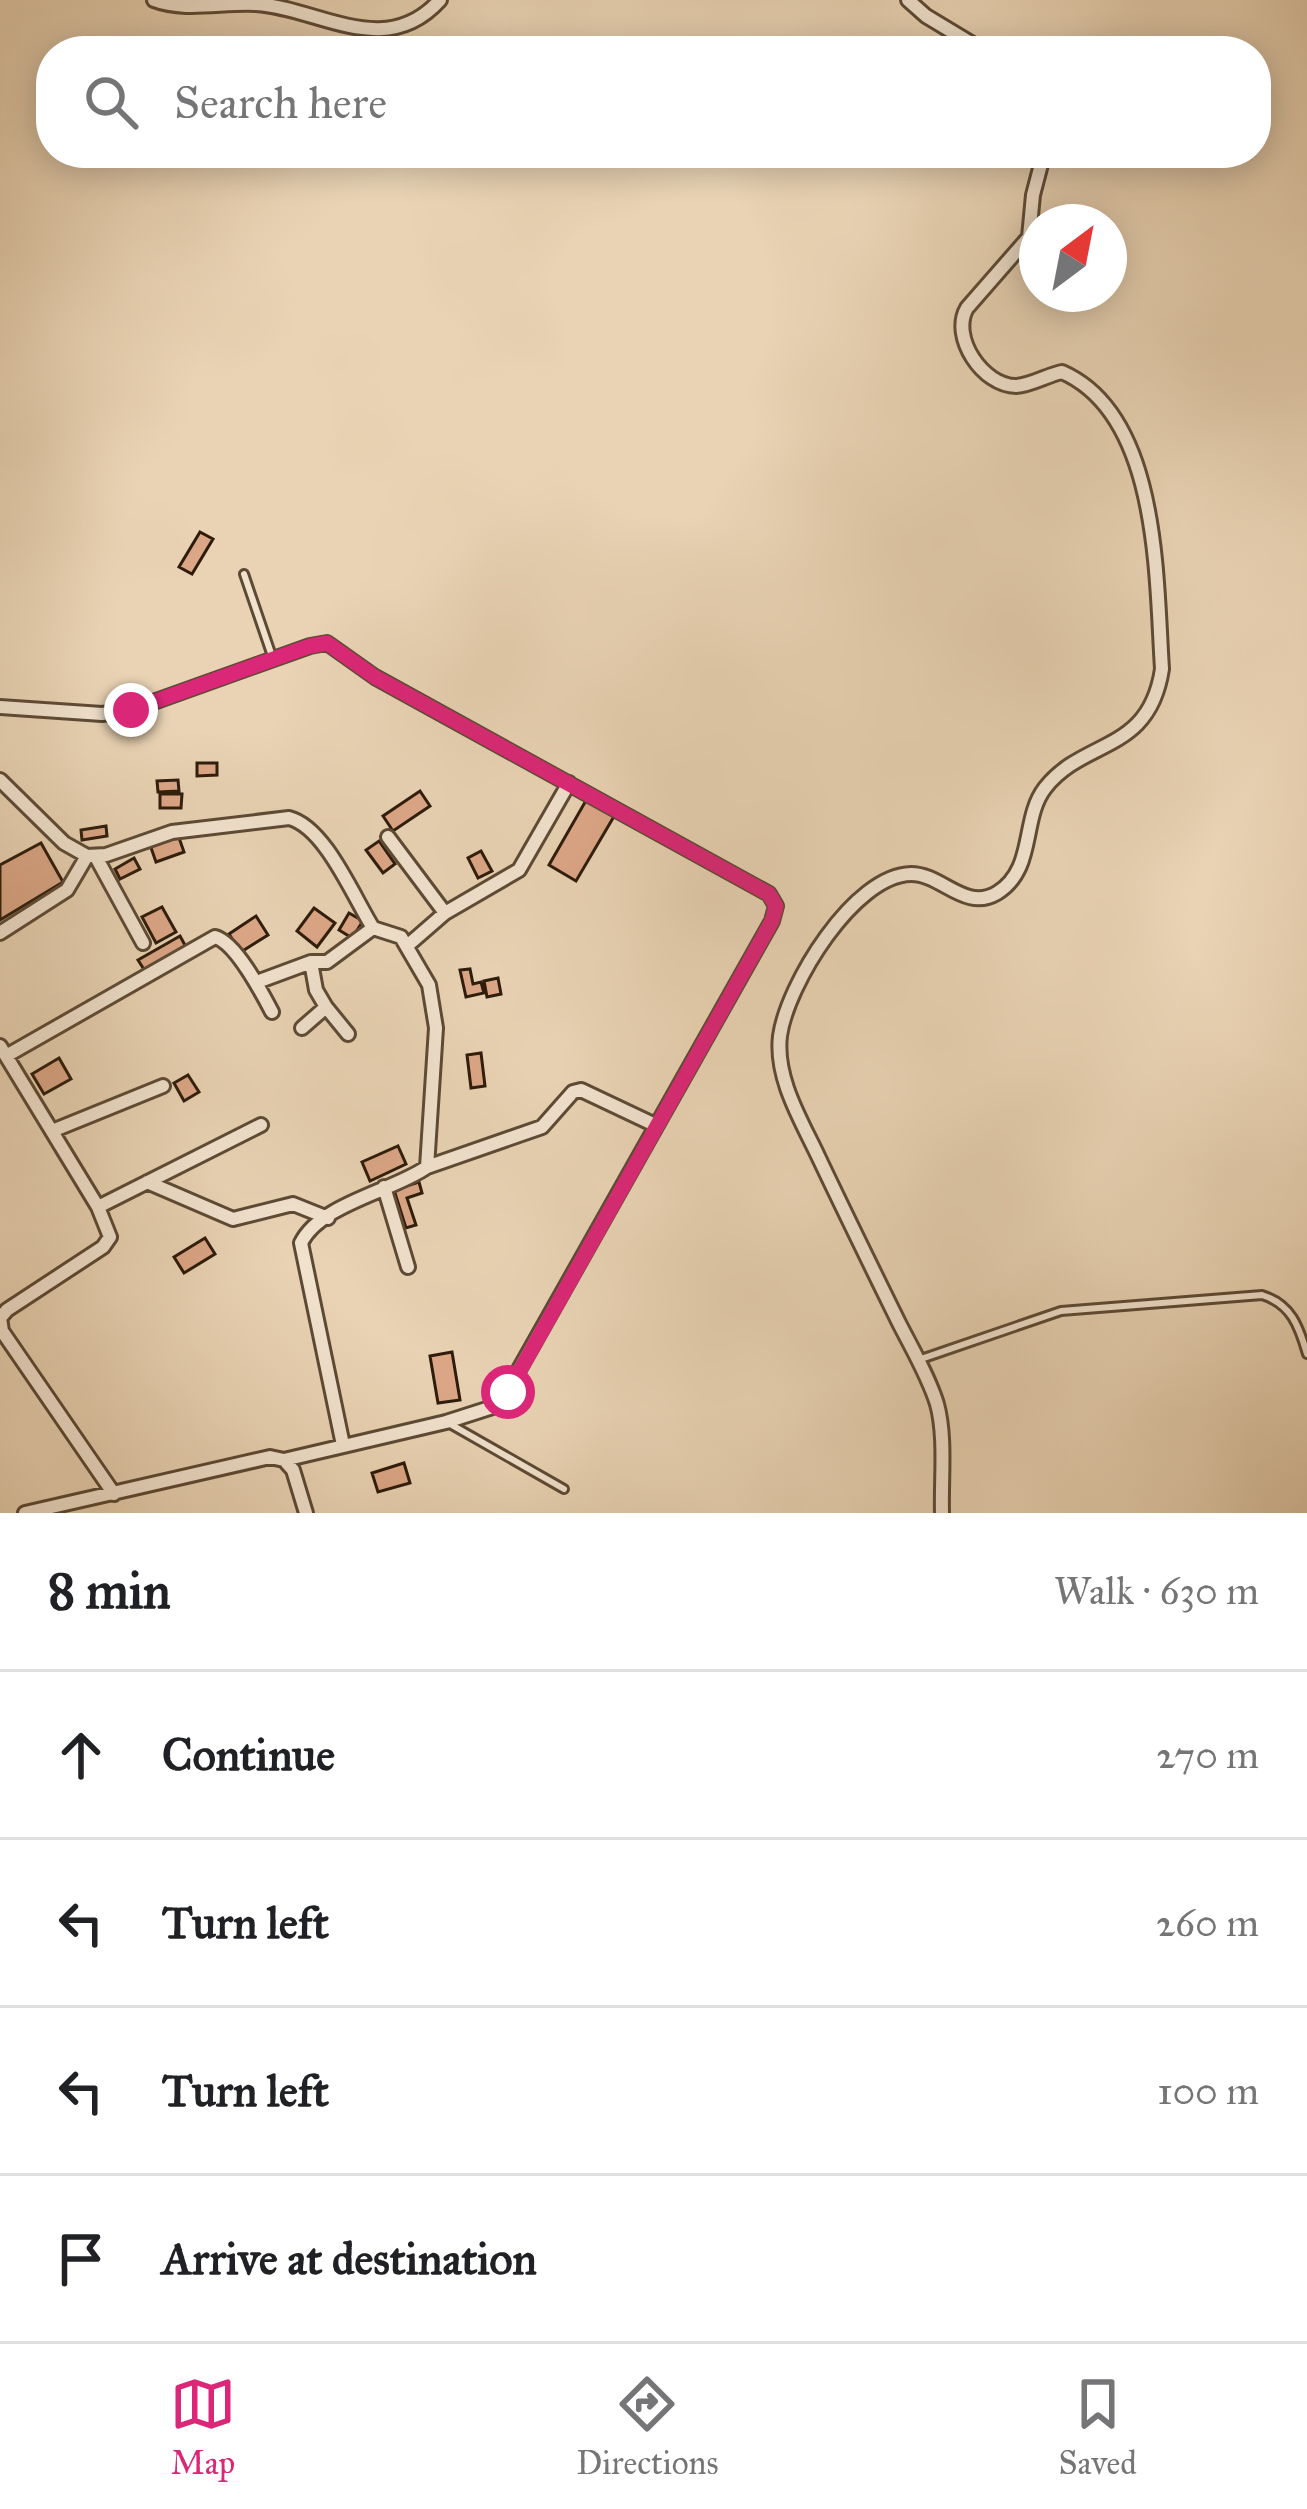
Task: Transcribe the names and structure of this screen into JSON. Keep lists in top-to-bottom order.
{
  "north": "top right",
  "page": {
    "search": "Search here",
    "heading": ["8 min", "Walk · 630 m"],
    "list": [
      ["Continue", "270 m"],
      ["Turn left", "260 m"],
      ["Turn left", "100 m"],
      "Arrive at destination"
    ],
    "nav": ["Map", "Directions", "Saved"]
  }
}
